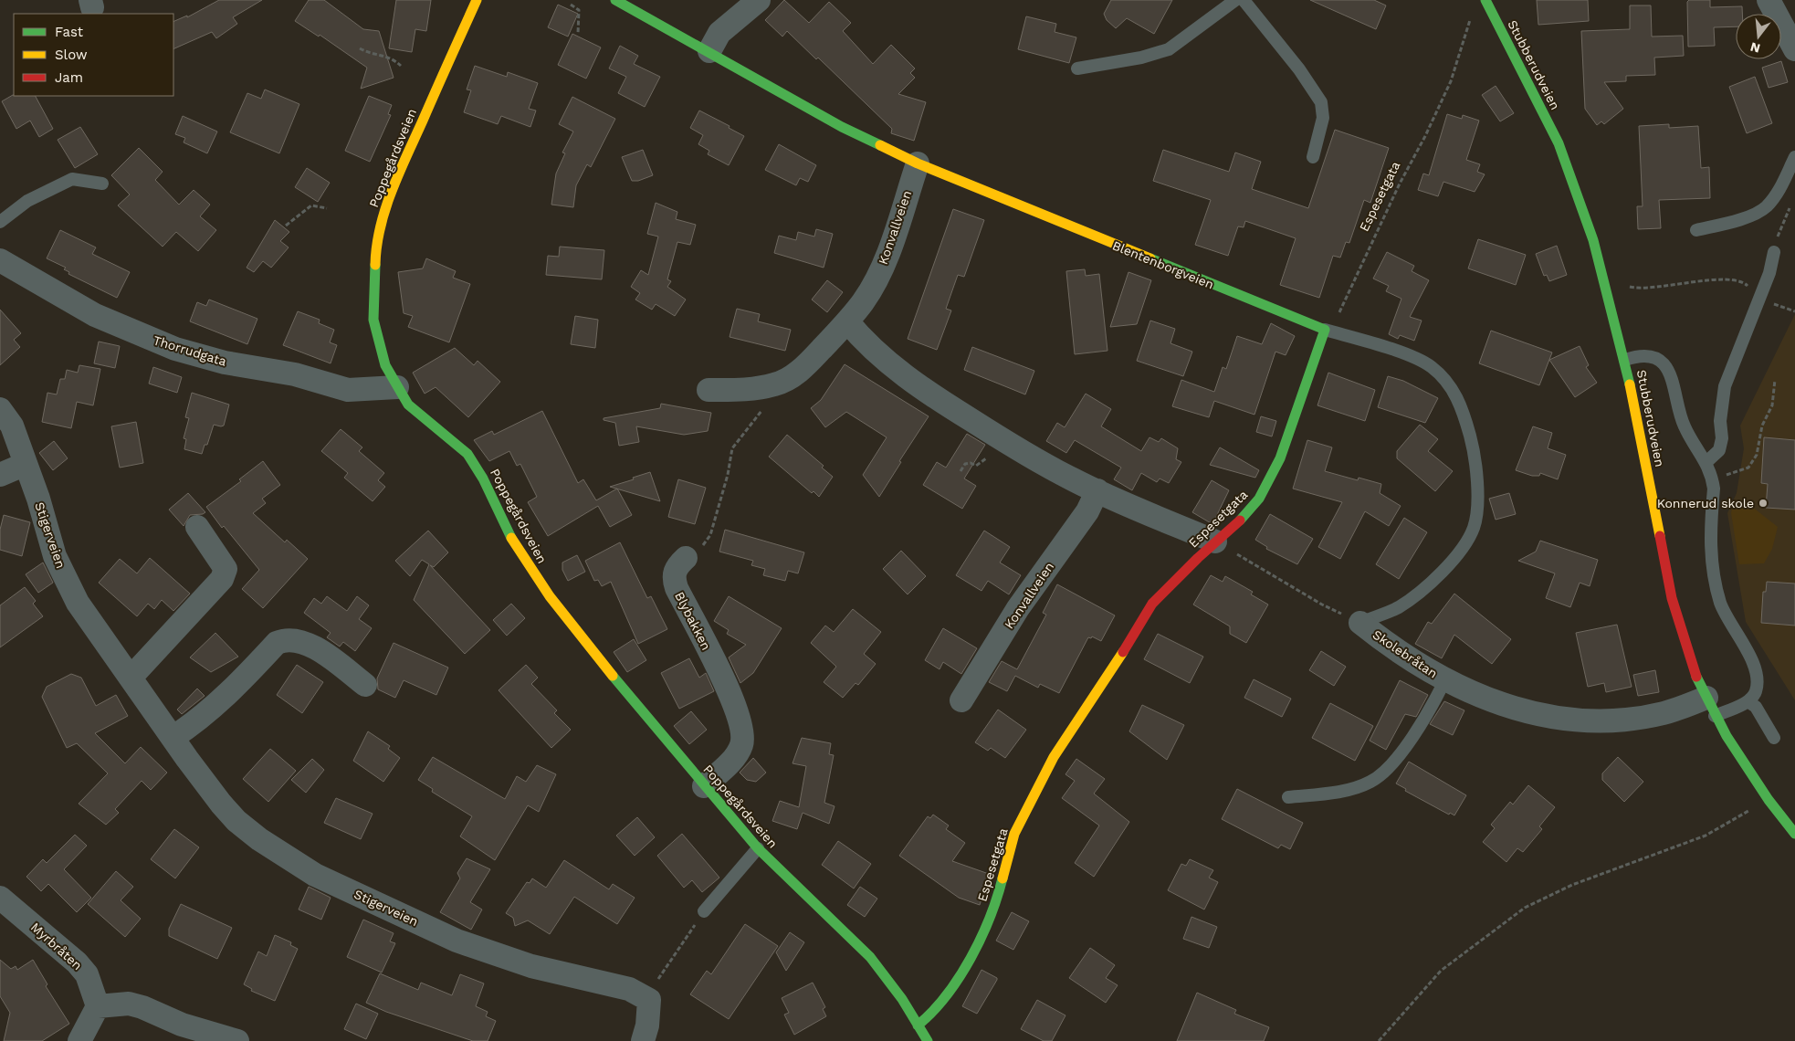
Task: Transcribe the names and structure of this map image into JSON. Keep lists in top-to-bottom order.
{
  "streets": {
    "street": [
      "Stubberudveien",
      "Poppegårdsveien",
      "Espesetgata",
      "Konvallveien",
      "Blentenborgveien",
      "Thorrudgata",
      "Stigerveien",
      "Blybakken",
      "Skolebråtan",
      "Myrbråten"
    ]
  },
  "crossings": [
    ["Stubberudveien", "Espesetgata"],
    ["Stubberudveien", "Skolebråtan"],
    ["Poppegårdsveien", "Espesetgata"],
    ["Poppegårdsveien", "Thorrudgata"],
    ["Poppegårdsveien", "Blybakken"],
    ["Espesetgata", "Blentenborgveien"],
    ["Konvallveien", "Blentenborgveien"],
    ["Blentenborgveien", "Skolebråtan"]
  ],
  "places": ["Konnerud skole"],
  "legend": ["Fast", "Slow", "Jam"],
  "north": "bottom"
}
